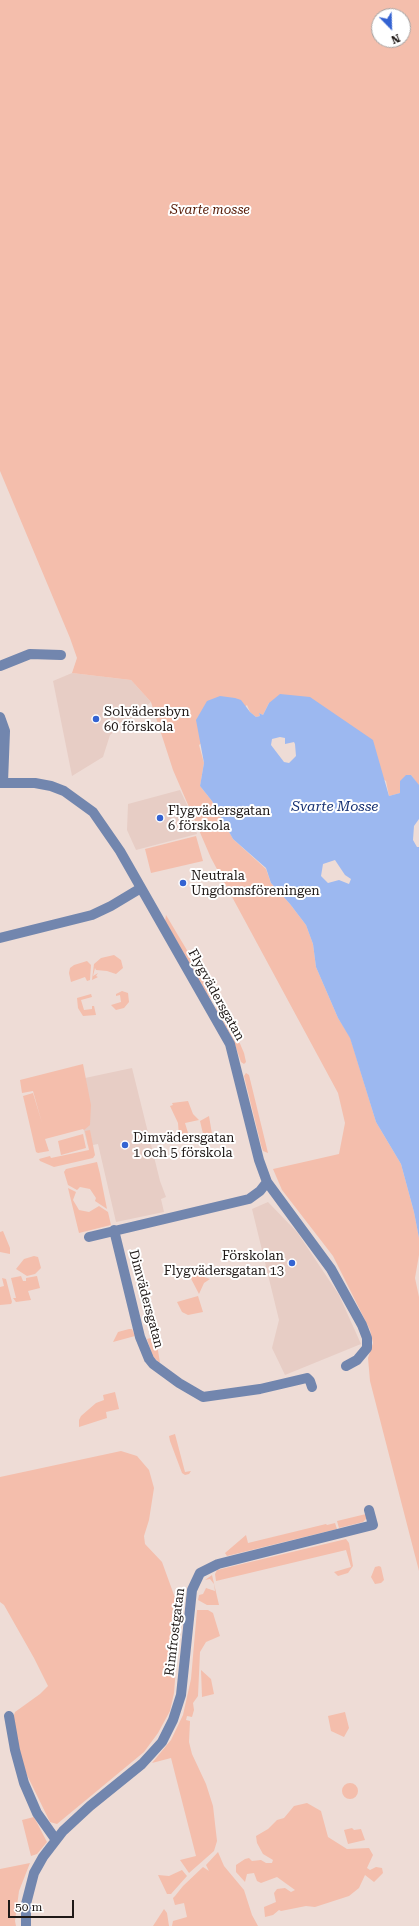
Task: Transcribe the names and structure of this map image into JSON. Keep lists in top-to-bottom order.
{
  "streets": {
    "street": ["Flygvädersgatan", "Dimvädersgatan", "Rimfrostgatan"]
  },
  "water": ["Svarte Mosse"],
  "parks": ["Svarte mosse"],
  "places": [
    "Solvädersbyn 60 förskola",
    "Flygvädersgatan 6 förskola",
    "Neutrala Ungdomsföreningen",
    "Dimvädersgatan 1 och 5 förskola",
    "Förskolan Flygvädersgatan 13"
  ],
  "scale_bar": "50 m",
  "north": "bottom right"
}
